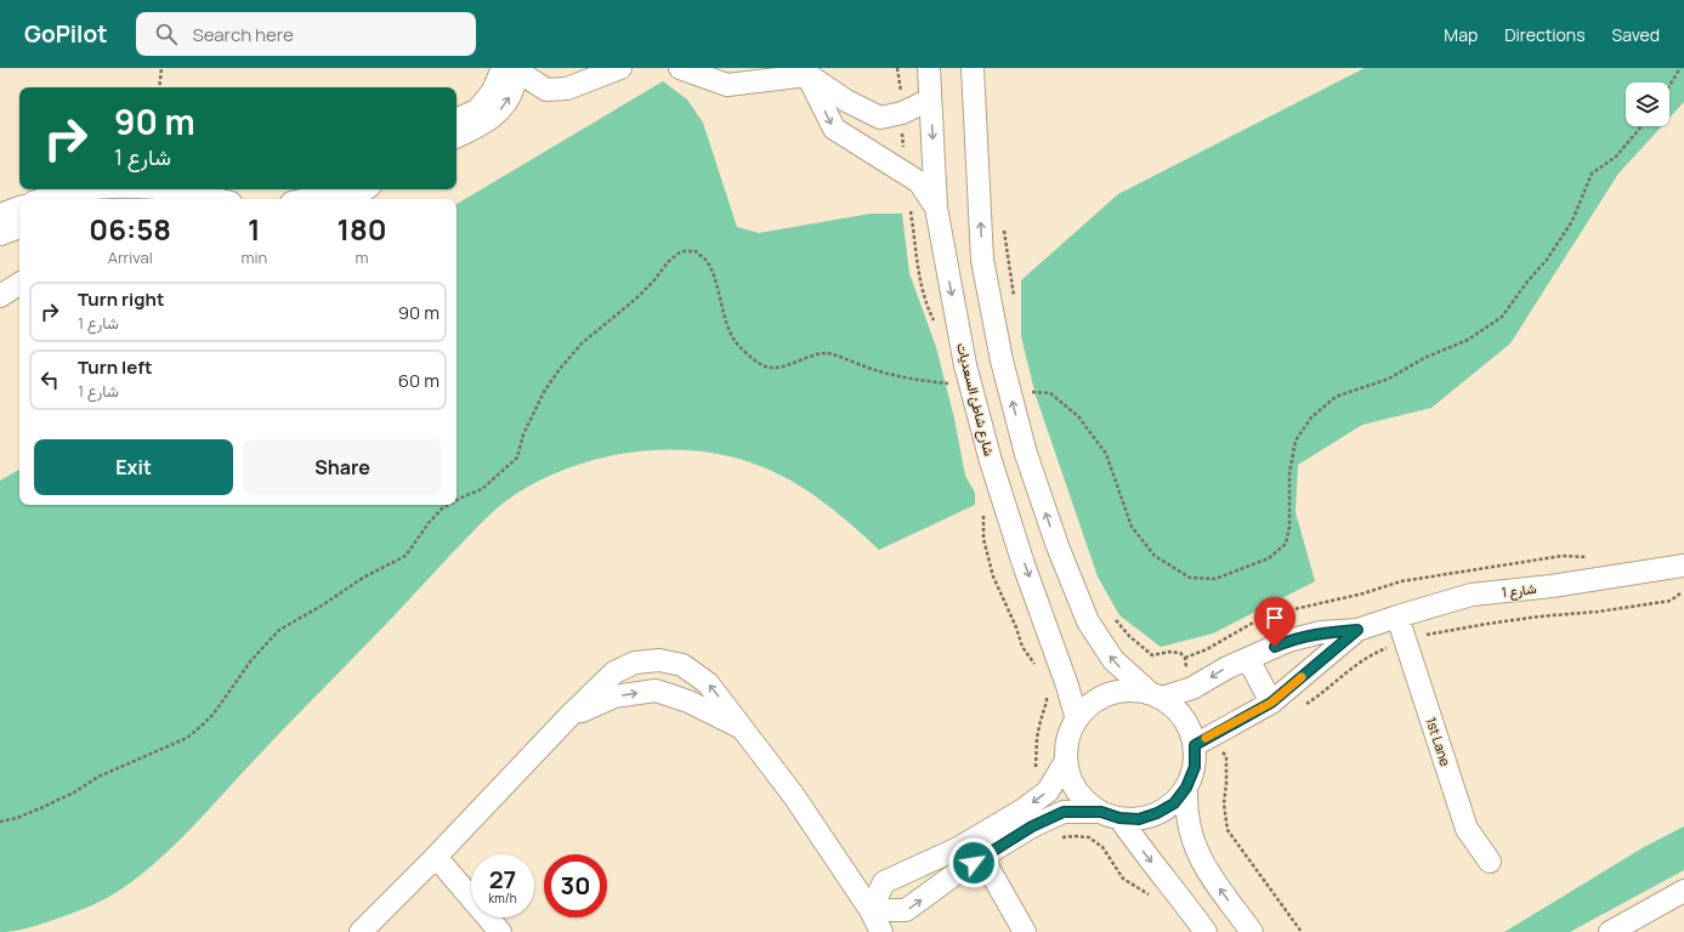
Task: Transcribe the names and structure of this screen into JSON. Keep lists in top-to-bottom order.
{
  "streets": {
    "street": ["شارع شاطئ السعديات", "شارع 1", "1st Lane"]
  },
  "crossings": [
    ["شارع شاطئ السعديات", "شارع 1"],
    ["شارع 1", "1st Lane"]
  ],
  "page": {
    "header": "GoPilot",
    "search": "Search here",
    "nav": ["Map", "Directions", "Saved"],
    "turn": ["90 m", "شارع 1"],
    "eta": [
      "06:58",
      "Arrival",
      "1",
      "min",
      "180",
      "m"
    ],
    "list": [
      {
        "name": "Turn right",
        "note": "شارع 1",
        "value": "90 m"
      },
      {
        "name": "Turn left",
        "note": "شارع 1",
        "value": "60 m"
      }
    ],
    "buttons": ["Exit", "Share"],
    "speed": "27 km/h",
    "limit": "30"
  }
}
